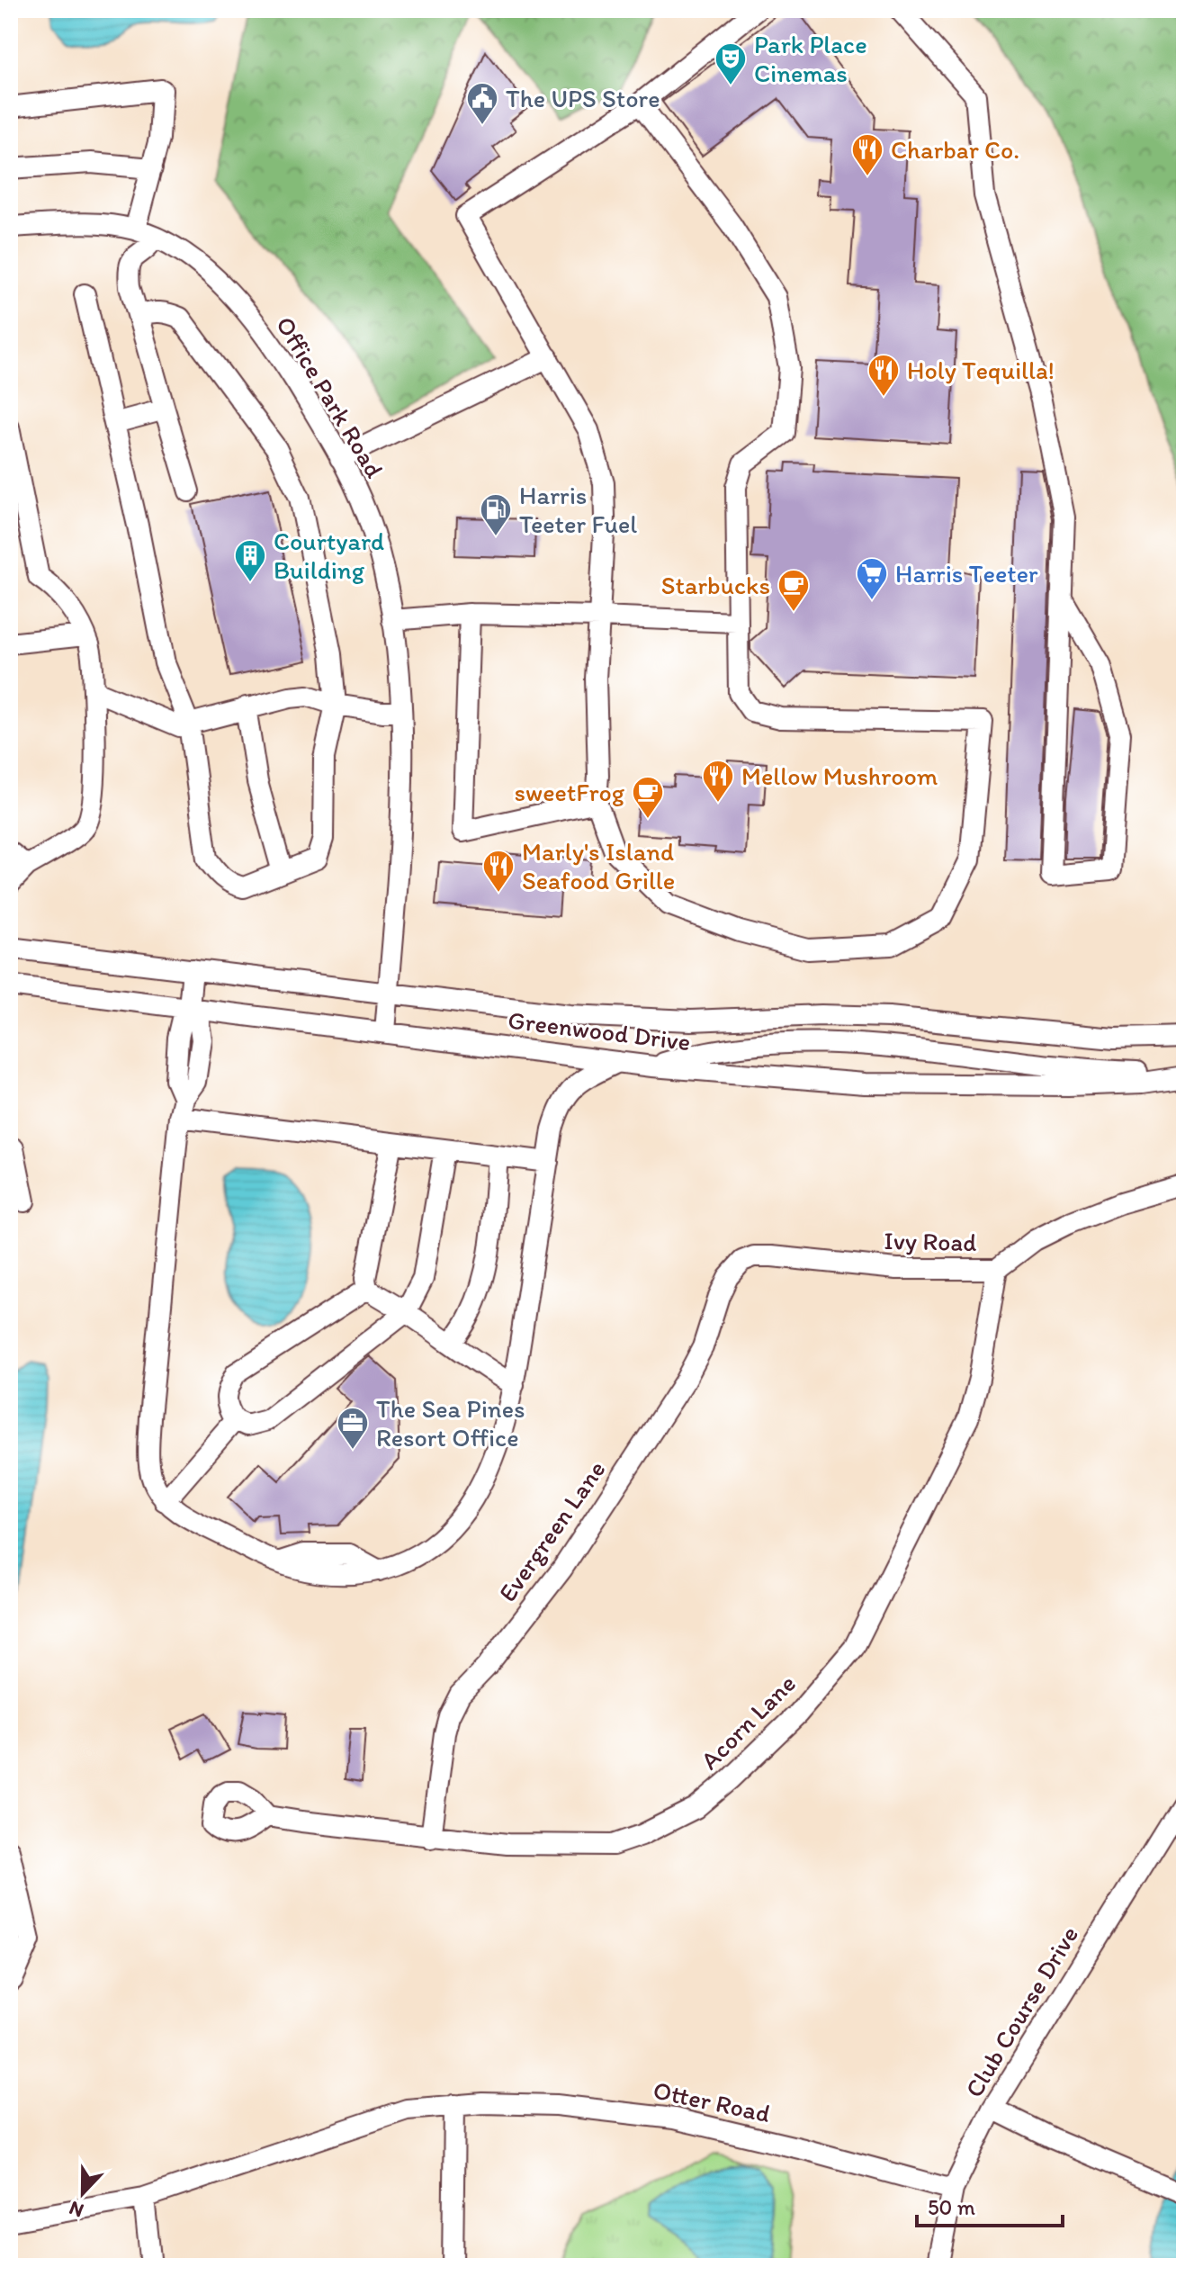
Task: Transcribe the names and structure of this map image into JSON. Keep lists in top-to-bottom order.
{
  "streets": {
    "street": [
      "Office Park Road",
      "Greenwood Drive",
      "Ivy Road",
      "Evergreen Lane",
      "Acorn Lane",
      "Club Course Drive",
      "Otter Road"
    ]
  },
  "crossings": [
    ["Office Park Road", "Greenwood Drive"],
    ["Ivy Road", "Evergreen Lane"],
    ["Ivy Road", "Acorn Lane"],
    ["Evergreen Lane", "Acorn Lane"],
    ["Club Course Drive", "Otter Road"]
  ],
  "places": {
    "theatre": ["Park Place Cinemas"],
    "public building": ["The UPS Store"],
    "restaurant": [
      "Charbar Co.",
      "Holy Tequilla!",
      "Mellow Mushroom",
      "Marly's Island Seafood Grille"
    ],
    "fuel station": ["Harris Teeter Fuel"],
    "building": ["Courtyard Building"],
    "supermarket": ["Harris Teeter"],
    "cafe": ["Starbucks", "sweetFrog"],
    "office": ["The Sea Pines Resort Office"]
  },
  "scale_bar": "50 m",
  "north": "bottom"
}
